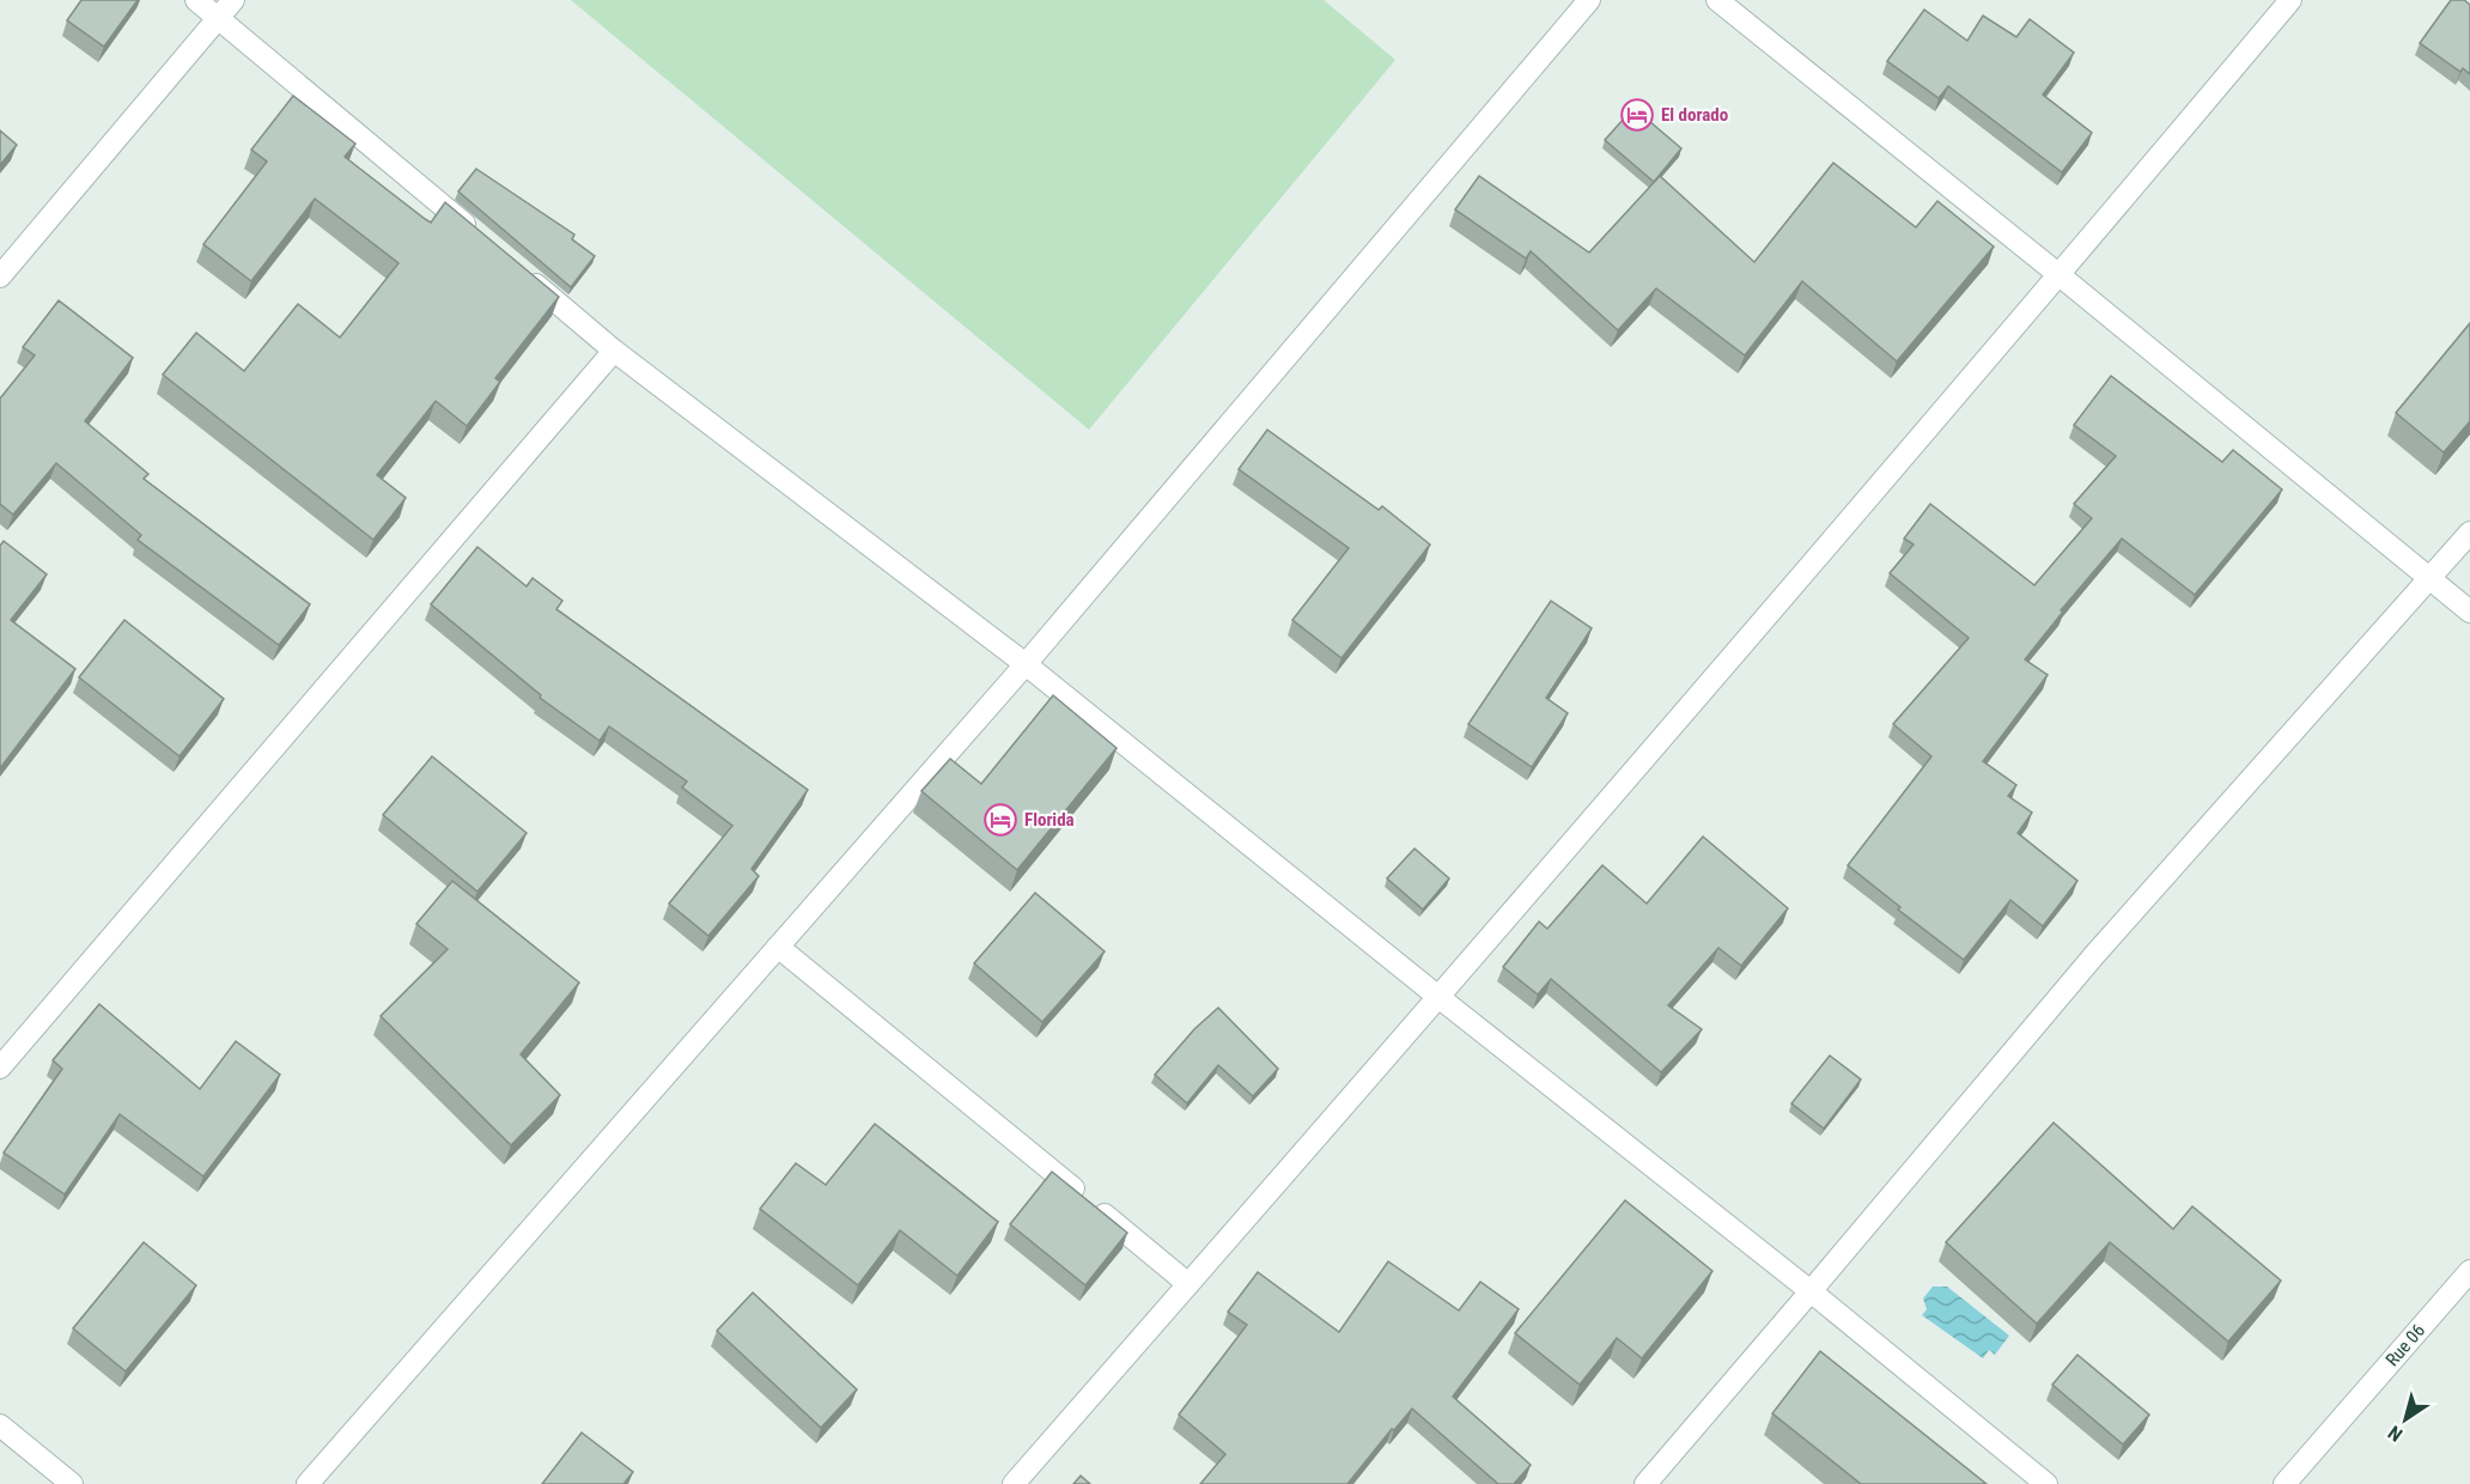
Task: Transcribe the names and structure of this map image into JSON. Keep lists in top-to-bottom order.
{
  "streets": {
    "street": ["Rue 06"]
  },
  "places": {
    "hotel": ["El dorado", "Florida"]
  },
  "north": "bottom left"
}
